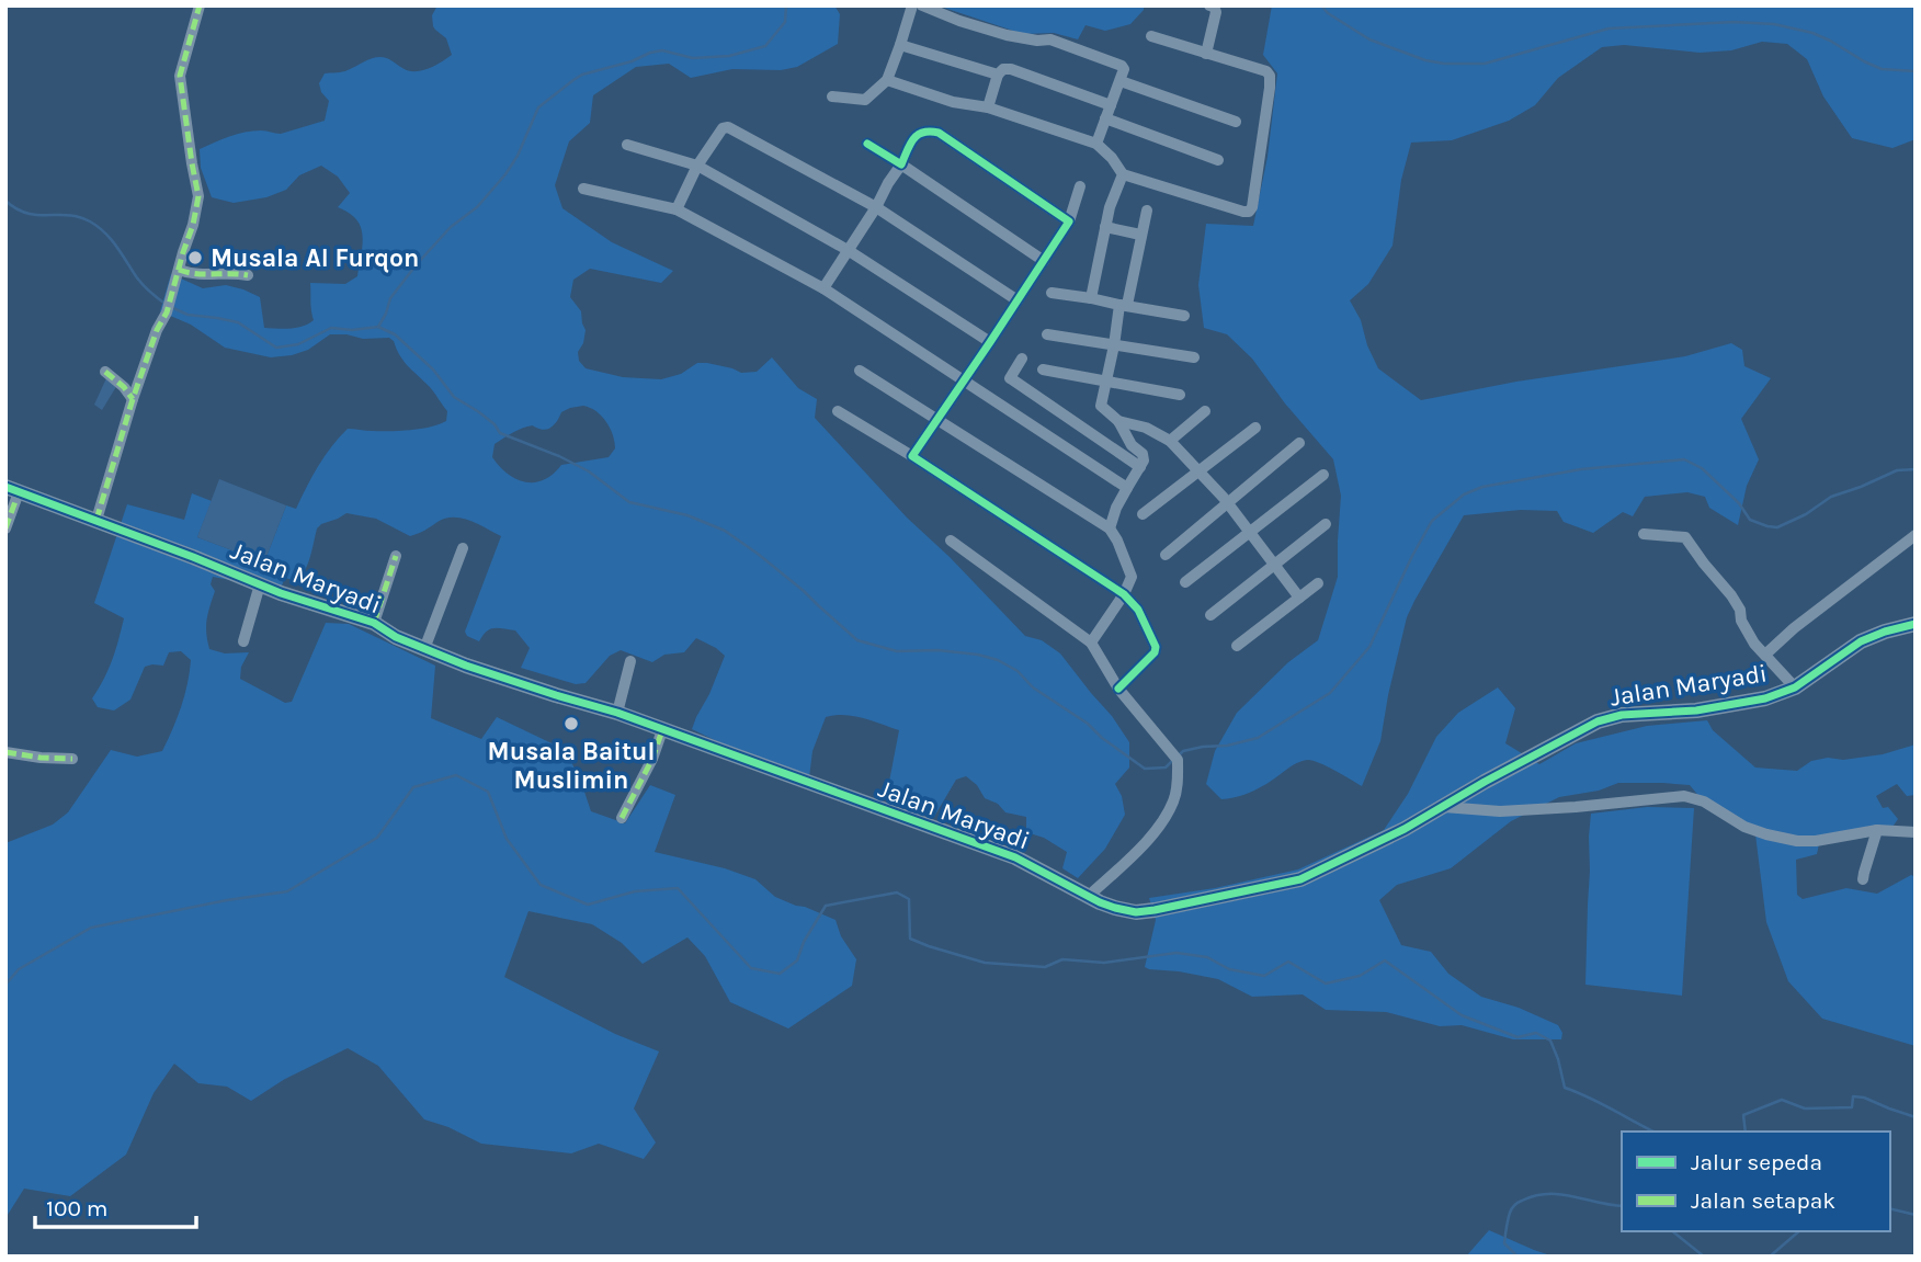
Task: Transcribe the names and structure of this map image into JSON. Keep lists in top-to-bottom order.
{
  "streets": {
    "street": ["Jalan Maryadi"]
  },
  "places": ["Musala Al Furqon", "Musala Baitul Muslimin"],
  "legend": ["Jalur sepeda", "Jalan setapak"],
  "scale_bar": "100 m"
}
